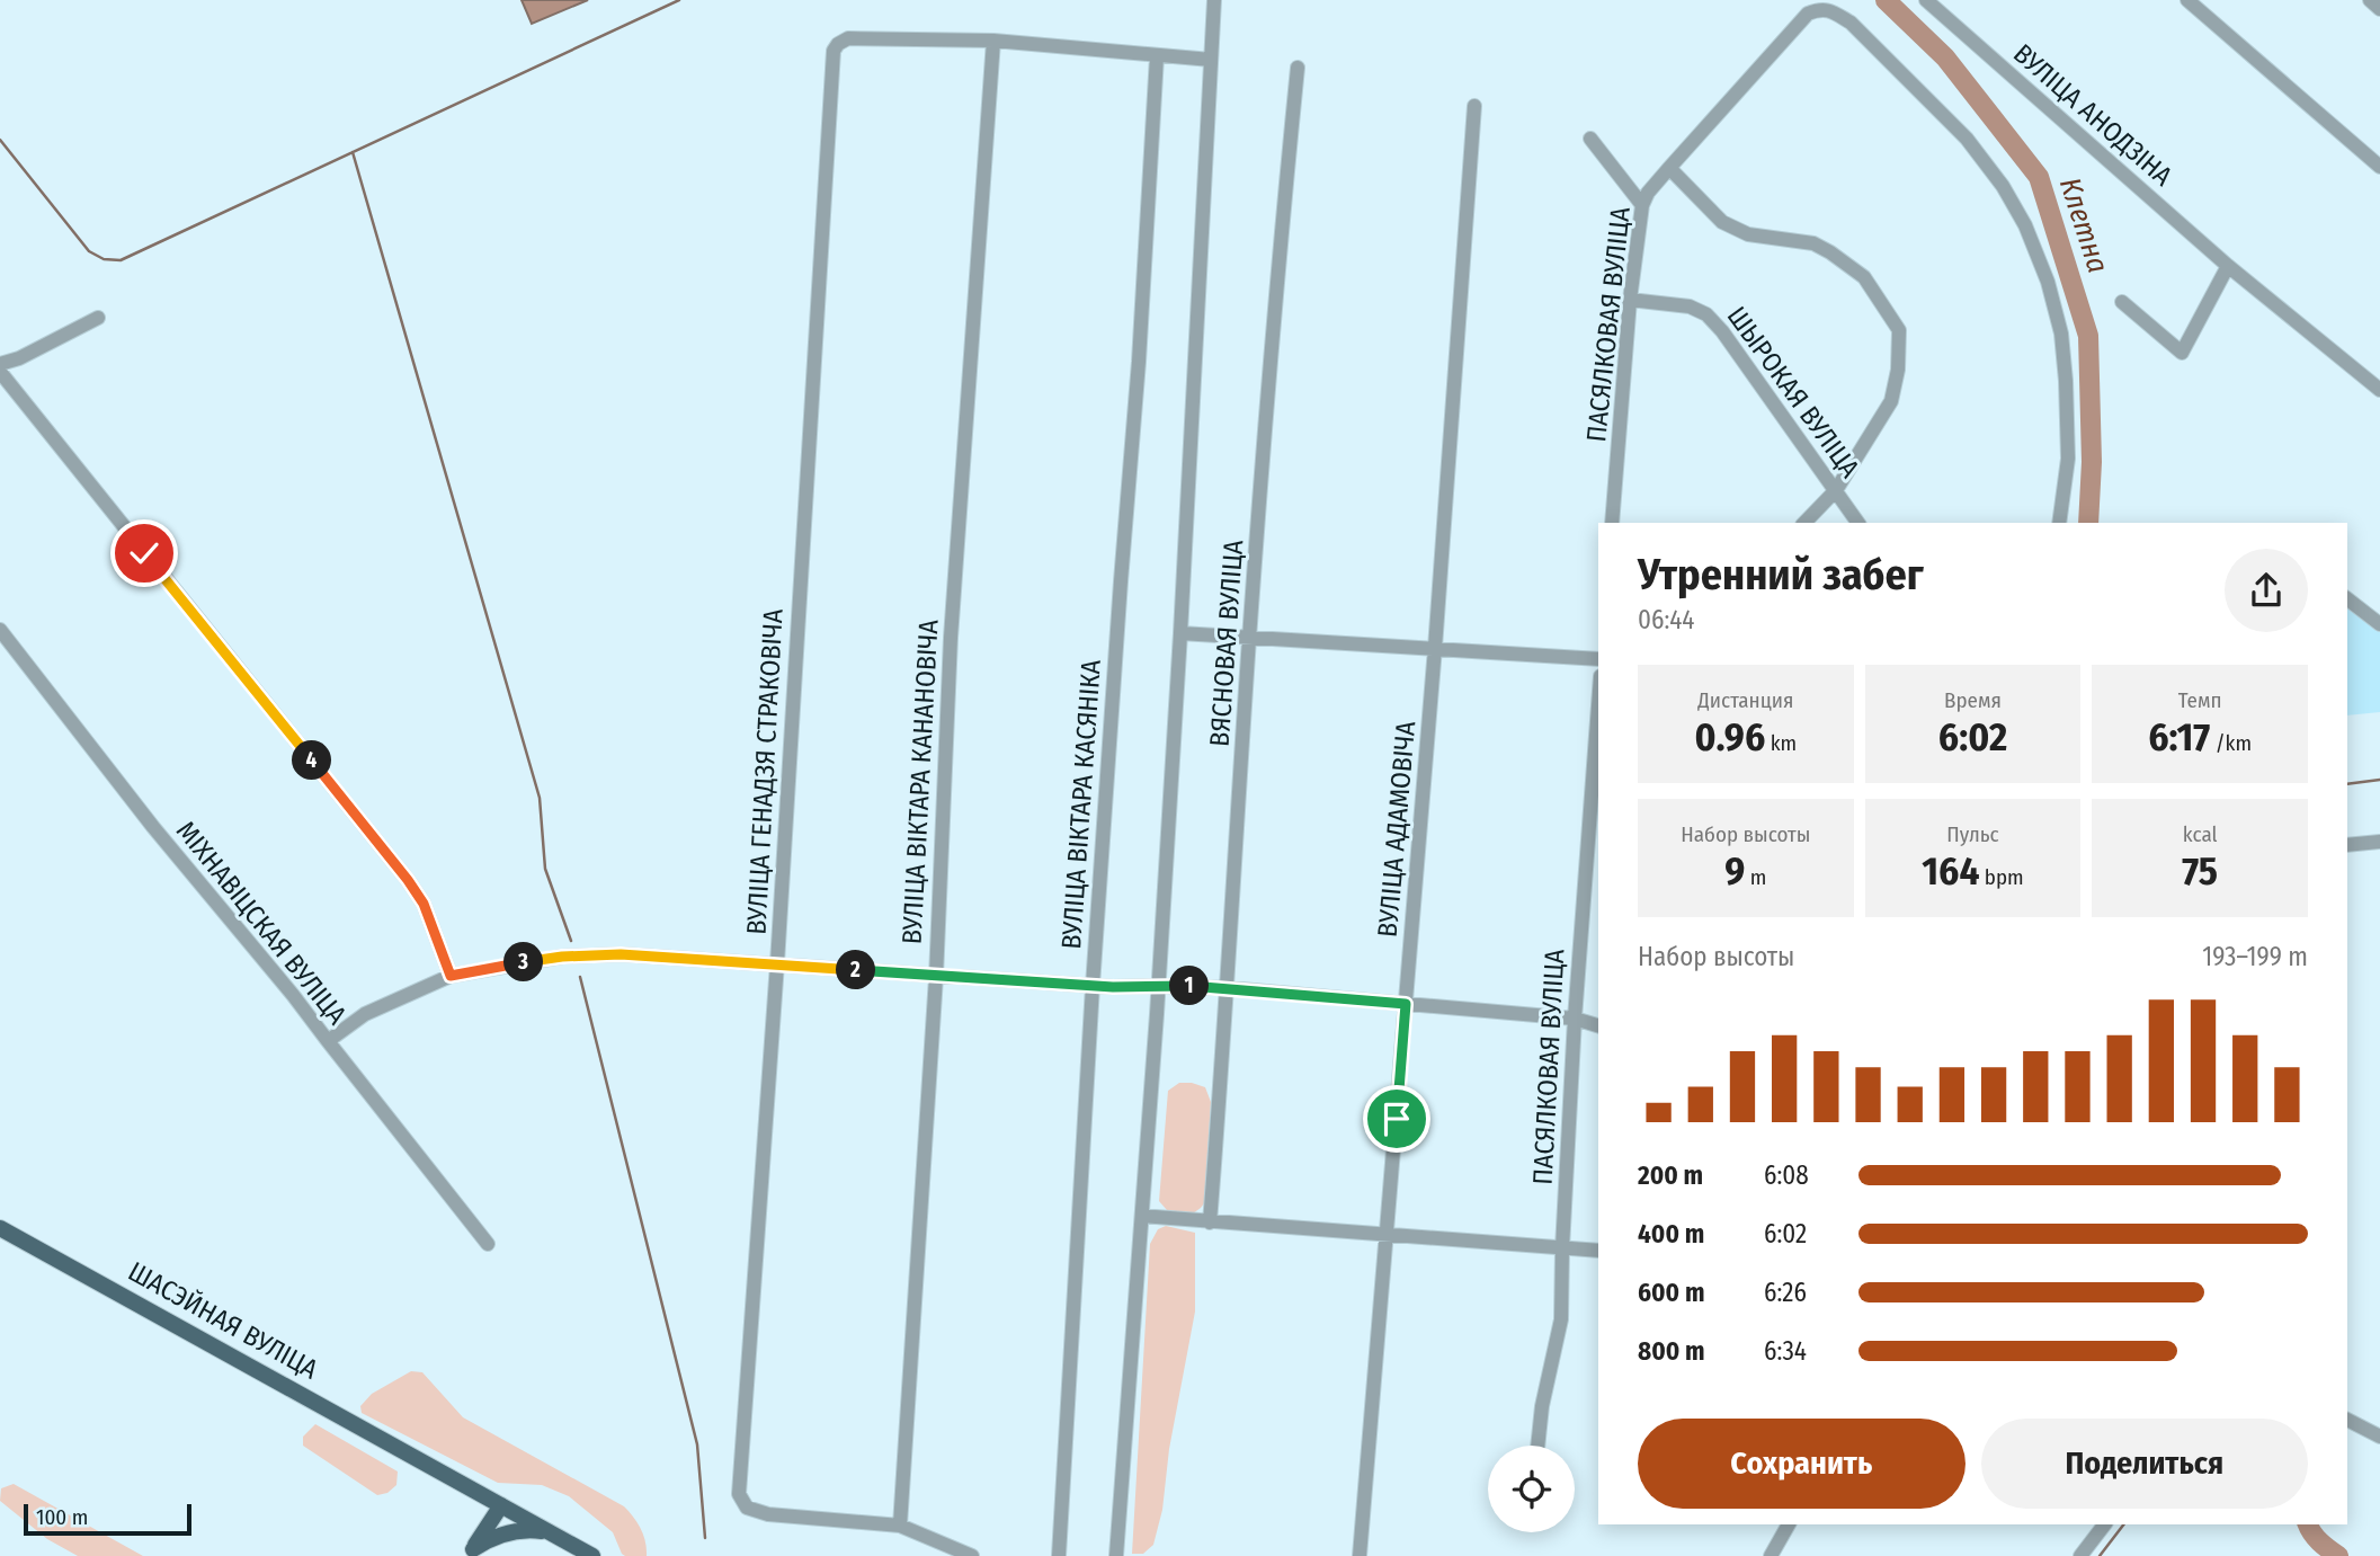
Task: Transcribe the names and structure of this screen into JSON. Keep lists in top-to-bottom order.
{
  "streets": {
    "main road": ["ШАСЭЙНАЯ ВУЛІЦА"],
    "street": [
      "ВУЛІЦА АНОДЗІНА",
      "ПАСЯЛКОВАЯ ВУЛІЦА",
      "ШЫРОКАЯ ВУЛІЦА",
      "ВЯСНОВАЯ ВУЛІЦА",
      "ВУЛІЦА ГЕНАДЗЯ СТРАКОВІЧА",
      "ВУЛІЦА ВІКТАРА КАНАНОВІЧА",
      "ВУЛІЦА ВІКТАРА КАСЯНІКА",
      "ВУЛІЦА АДАМОВІЧА",
      "МІХНАВІЦСКАЯ ВУЛІЦА"
    ]
  },
  "crossings": [
    ["ПАСЯЛКОВАЯ ВУЛІЦА", "ШЫРОКАЯ ВУЛІЦА"],
    ["ВУЛІЦА ГЕНАДЗЯ СТРАКОВІЧА", "ВУЛІЦА ВІКТАРА КАНАНОВІЧА"]
  ],
  "water": ["Клетна"],
  "scale_bar": "100 m",
  "page": {
    "heading": ["Утренний забег", "06:44"],
    "stats": [
      ["Дистанция", "0.96 km"],
      ["Время", "6:02"],
      ["Темп", "6:17 /km"],
      ["Набор высоты", "9 m"],
      ["Пульс", "164 bpm"],
      ["kcal", "75"]
    ],
    "pins": [
      "4",
      "3",
      "2",
      "1"
    ],
    "chart": ["Набор высоты", "193–199 m"],
    "list": [
      {
        "name": "200 m",
        "note": "6:08"
      },
      {
        "name": "400 m",
        "note": "6:02"
      },
      {
        "name": "600 m",
        "note": "6:26"
      },
      {
        "name": "800 m",
        "note": "6:34"
      }
    ],
    "buttons": ["Сохранить", "Поделиться"],
    "scale": "100 m"
  }
}
